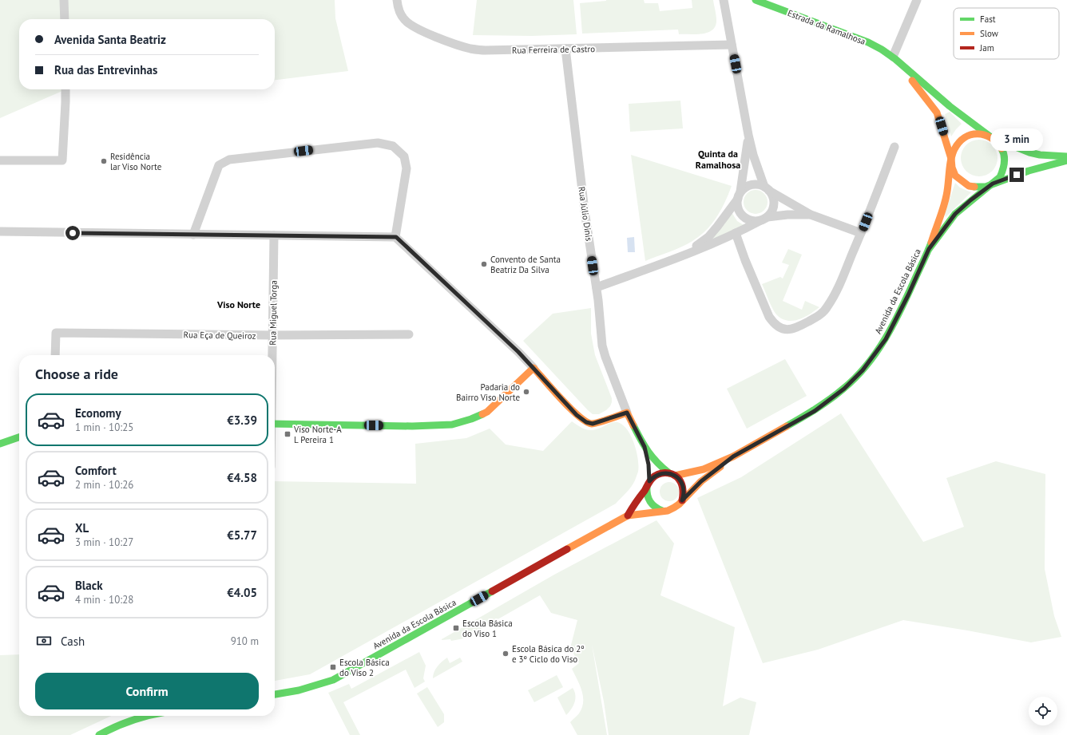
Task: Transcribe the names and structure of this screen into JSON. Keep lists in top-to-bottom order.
{
  "streets": {
    "street": [
      "Estrada da Ramalhosa",
      "Rua Ferreira de Castro",
      "Rua Júlio Dinis",
      "Avenida da Escola Básica",
      "Rua Miguel Torga",
      "Rua Eça de Queiroz"
    ]
  },
  "crossings": [
    ["Estrada da Ramalhosa", "Avenida da Escola Básica"],
    ["Rua Ferreira de Castro", "Rua Júlio Dinis"],
    ["Rua Júlio Dinis", "Avenida da Escola Básica"],
    ["Rua Miguel Torga", "Rua Eça de Queiroz"]
  ],
  "districts": ["Quinta da Ramalhosa", "Viso Norte"],
  "places": {
    "other": [
      "Residência lar Viso Norte",
      "Convento de Santa Beatriz Da Silva",
      "Padaria do Bairro Viso Norte",
      "Escola Básica do 2º e 3º Ciclo do Viso"
    ],
    "transit": ["Viso Norte-A L Pereira 1", "Escola Básica do Viso 1", "Escola Básica do Viso 2"]
  },
  "legend": ["Fast", "Slow", "Jam"],
  "page": {
    "banner": ["Avenida Santa Beatriz", "Rua das Entrevinhas"],
    "bubble": "3 min",
    "heading": "Choose a ride",
    "list": [
      {
        "name": "Economy",
        "note": "1 min · 10:25",
        "value": "€3.39"
      },
      {
        "name": "Comfort",
        "note": "2 min · 10:26",
        "value": "€4.58"
      },
      {
        "name": "XL",
        "note": "3 min · 10:27",
        "value": "€5.77"
      },
      {
        "name": "Black",
        "note": "4 min · 10:28",
        "value": "€4.05"
      }
    ],
    "pay": ["Cash", "910 m"],
    "buttons": "Confirm"
  }
}
